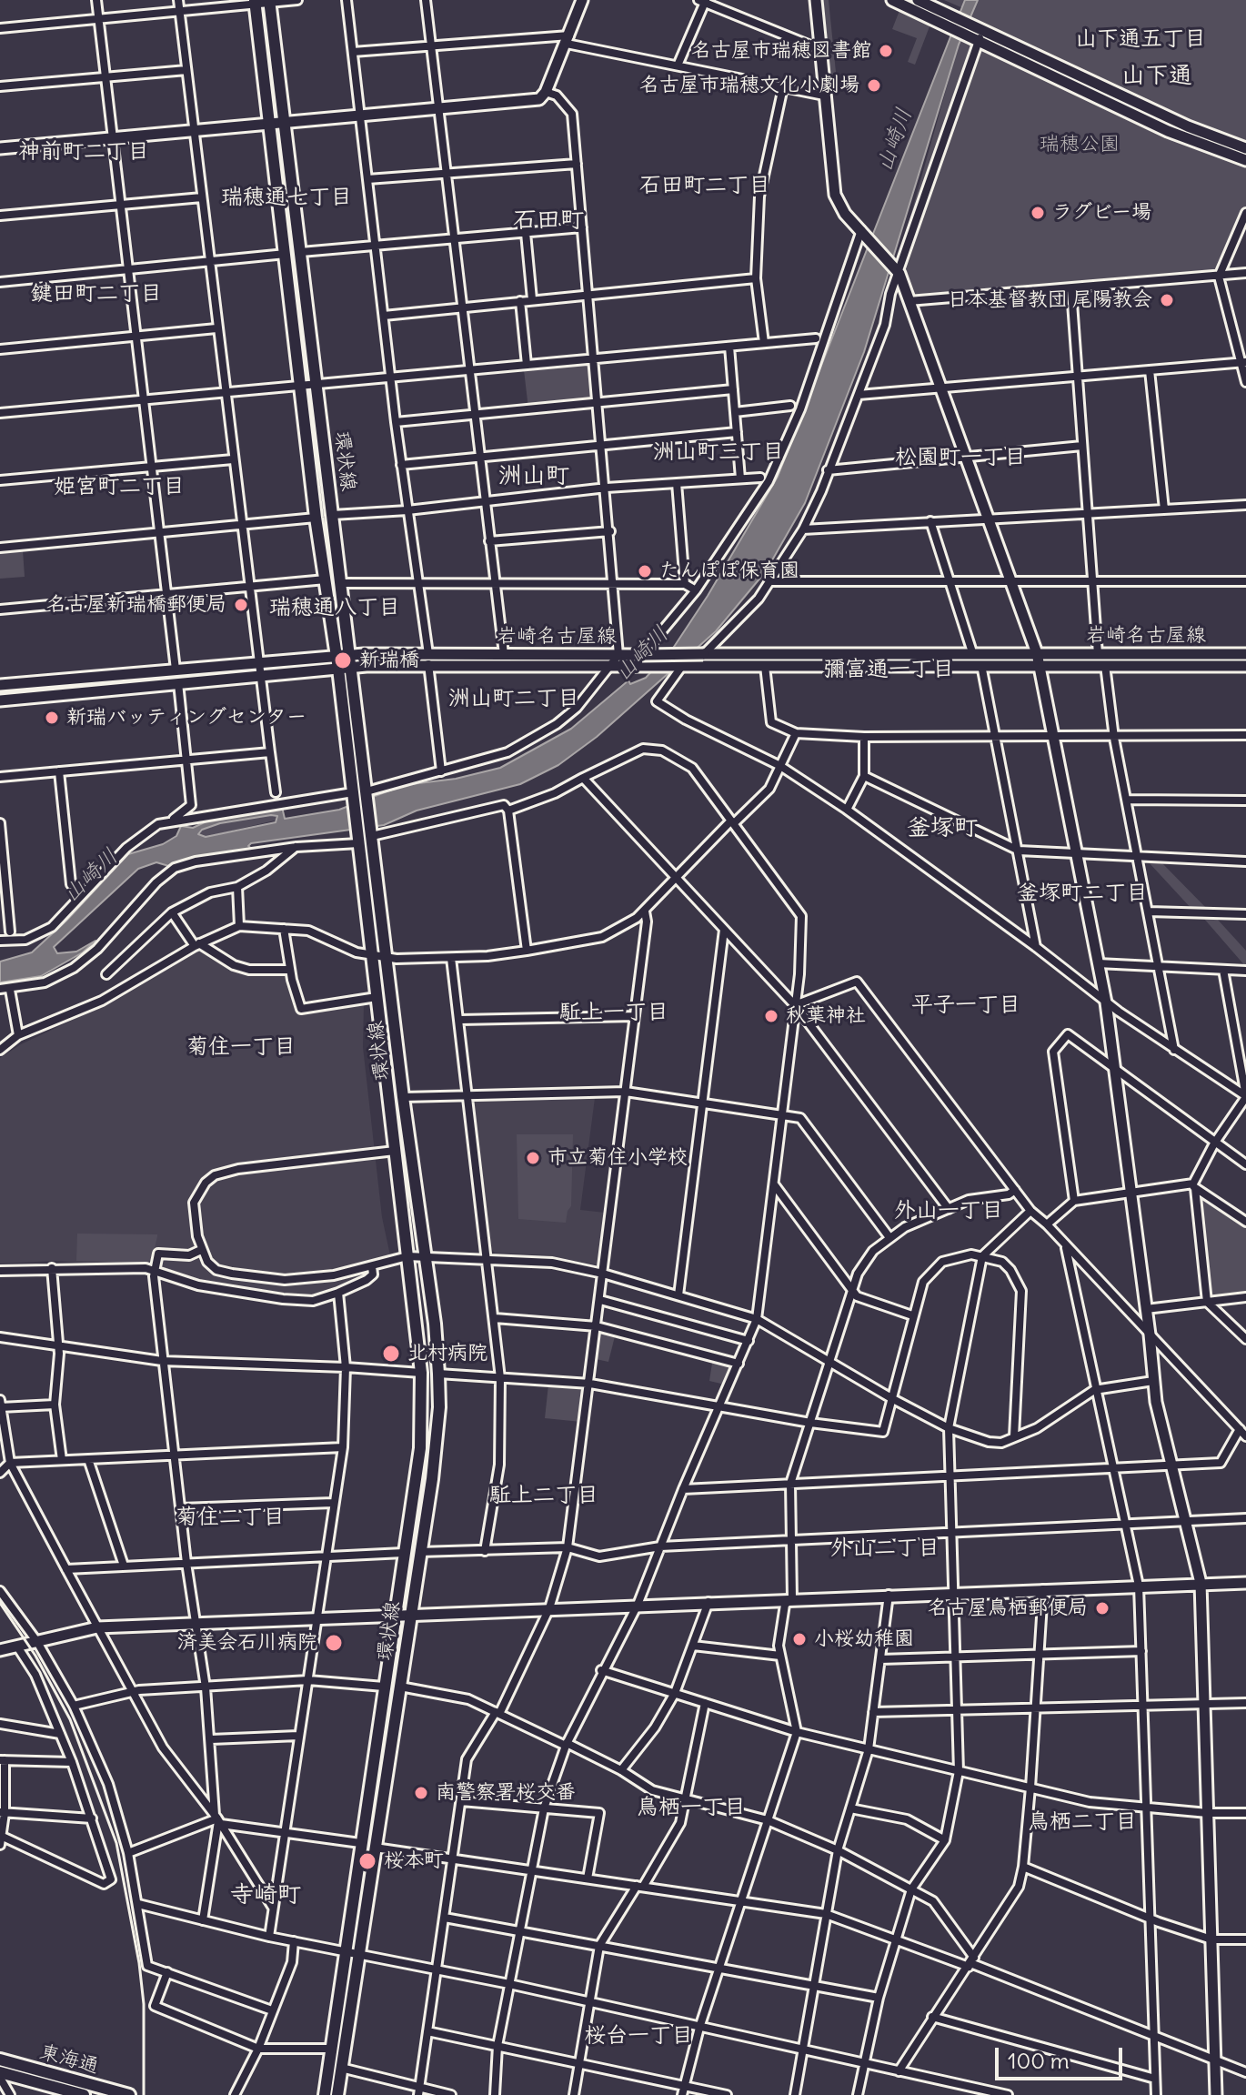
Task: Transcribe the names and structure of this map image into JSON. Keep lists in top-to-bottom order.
{
  "streets": {
    "main road": ["環状線", "東海通"],
    "street": ["岩崎名古屋線"]
  },
  "crossings": [
    ["環状線", "岩崎名古屋線"]
  ],
  "districts": [
    "山下通五丁目",
    "山下通",
    "神前町二丁目",
    "石田町二丁目",
    "瑞穂通七丁目",
    "石田町",
    "鍵田町二丁目",
    "洲山町三丁目",
    "松園町一丁目",
    "洲山町",
    "姫宮町二丁目",
    "瑞穂通八丁目",
    "彌富通一丁目",
    "洲山町二丁目",
    "釜塚町",
    "釜塚町二丁目",
    "平子一丁目",
    "駈上一丁目",
    "菊住一丁目",
    "外山一丁目",
    "駈上二丁目",
    "菊住二丁目",
    "外山二丁目",
    "鳥栖一丁目",
    "鳥栖二丁目",
    "寺崎町",
    "桜台一丁目"
  ],
  "water": ["山崎川"],
  "parks": ["瑞穂公園"],
  "places": [
    "名古屋市瑞穂図書館",
    "名古屋市瑞穂文化小劇場",
    "ラグビー場",
    "日本基督教団 尾陽教会",
    "たんぽぽ保育園",
    "名古屋新瑞橋郵便局",
    "新瑞橋",
    "新瑞バッティングセンター",
    "秋葉神社",
    "市立菊住小学校",
    "北村病院",
    "名古屋鳥栖郵便局",
    "小桜幼稚園",
    "済美会石川病院",
    "南警察署桜交番",
    "桜本町"
  ],
  "scale_bar": "100 m"
}
